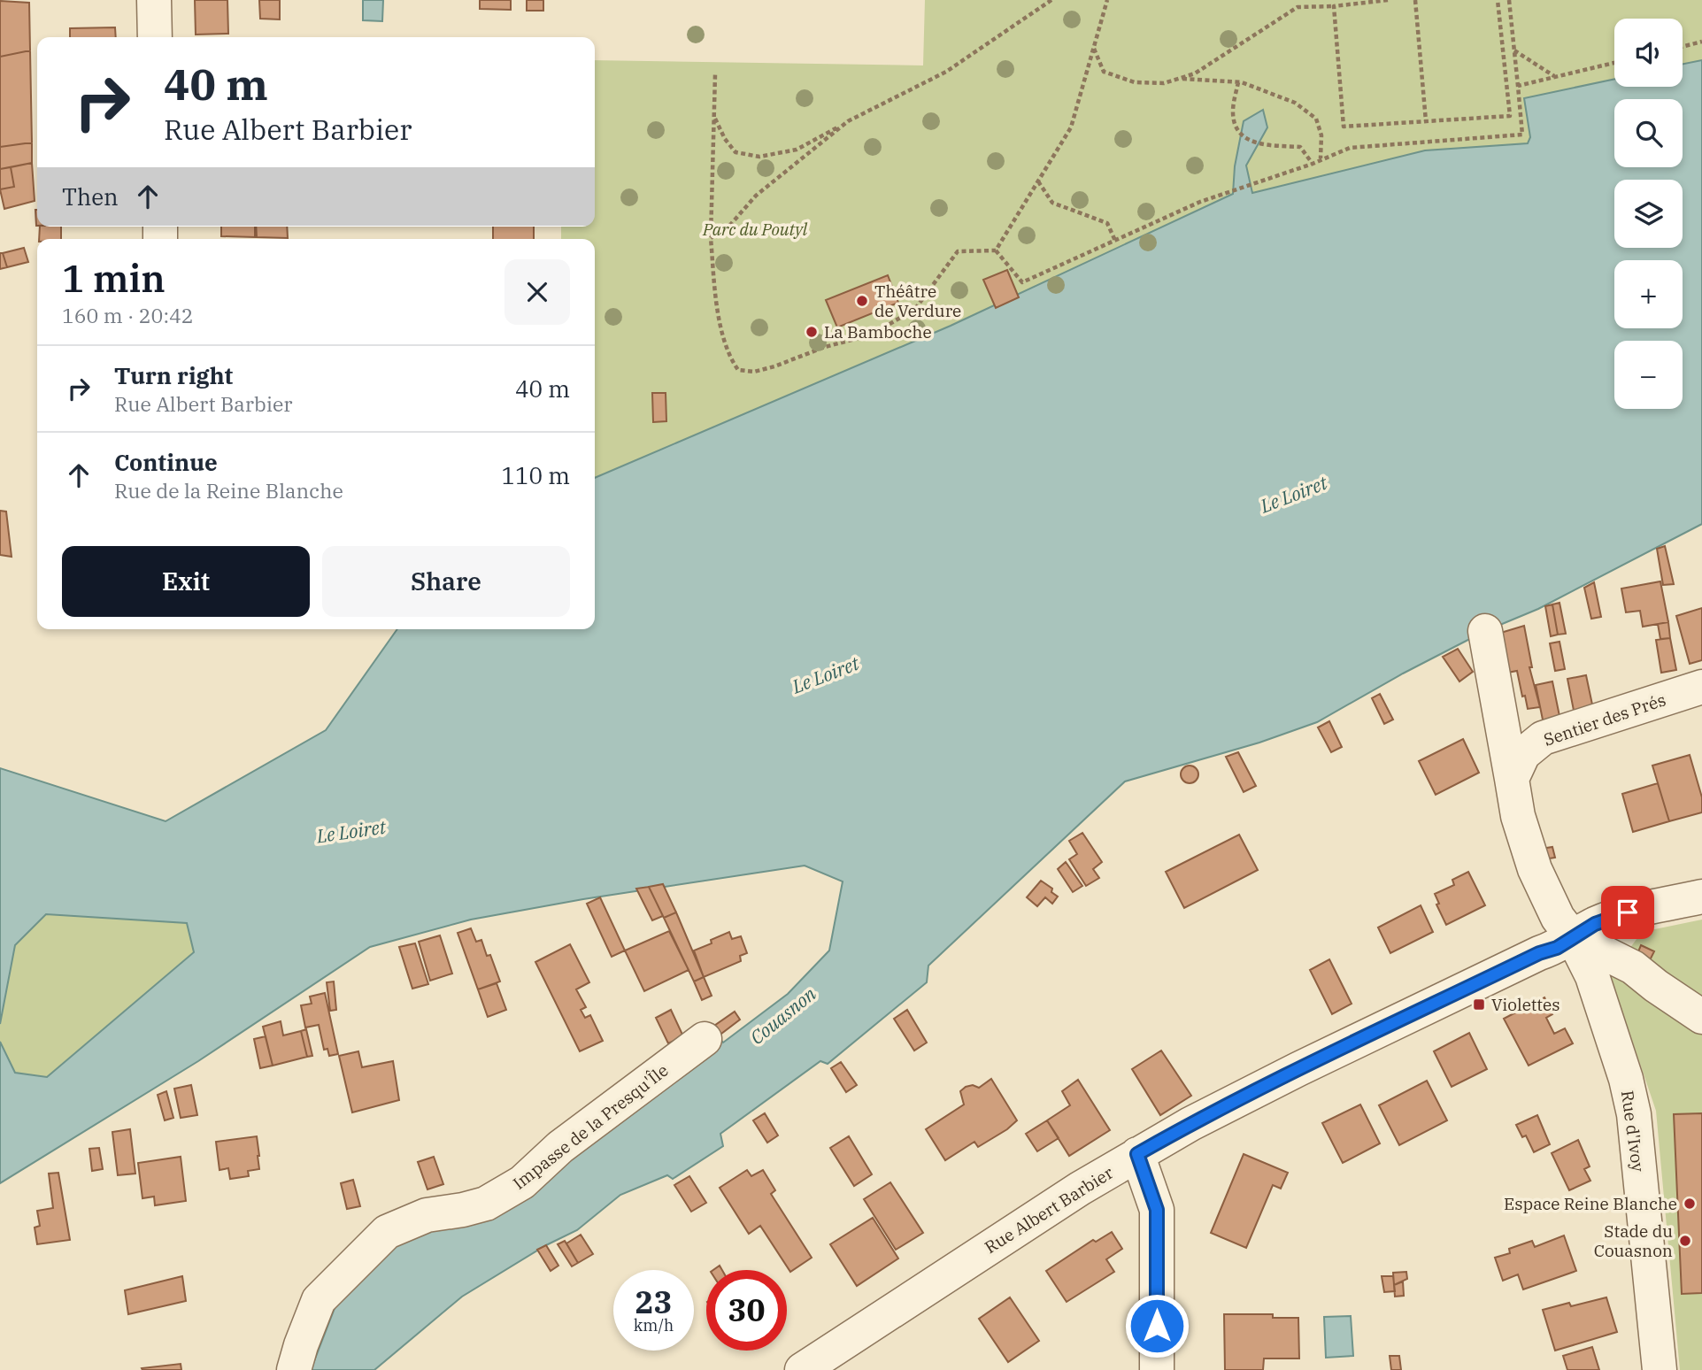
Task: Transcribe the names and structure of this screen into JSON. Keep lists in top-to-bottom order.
{
  "streets": {
    "street": [
      "Sentier des Prés",
      "Impasse de la Presqu'Île",
      "Rue d'Ivoy",
      "Rue Albert Barbier"
    ]
  },
  "crossings": [
    ["Rue d'Ivoy", "Rue Albert Barbier"]
  ],
  "water": ["Le Loiret", "Couasnon"],
  "parks": ["Parc du Poutyl"],
  "places": {
    "other": [
      "Théâtre de Verdure",
      "La Bamboche",
      "Espace Reine Blanche",
      "Stade du Couasnon"
    ],
    "transit": ["Violettes"]
  },
  "page": {
    "map_buttons": ["+", "−"],
    "turn": ["40 m", "Rue Albert Barbier"],
    "then": "Then",
    "heading": ["1 min", "160 m · 20:42"],
    "list": [
      {
        "name": "Turn right",
        "note": "Rue Albert Barbier",
        "value": "40 m"
      },
      {
        "name": "Continue",
        "note": "Rue de la Reine Blanche",
        "value": "110 m"
      }
    ],
    "buttons": ["Exit", "Share"],
    "speed": "23 km/h",
    "limit": "30"
  }
}
